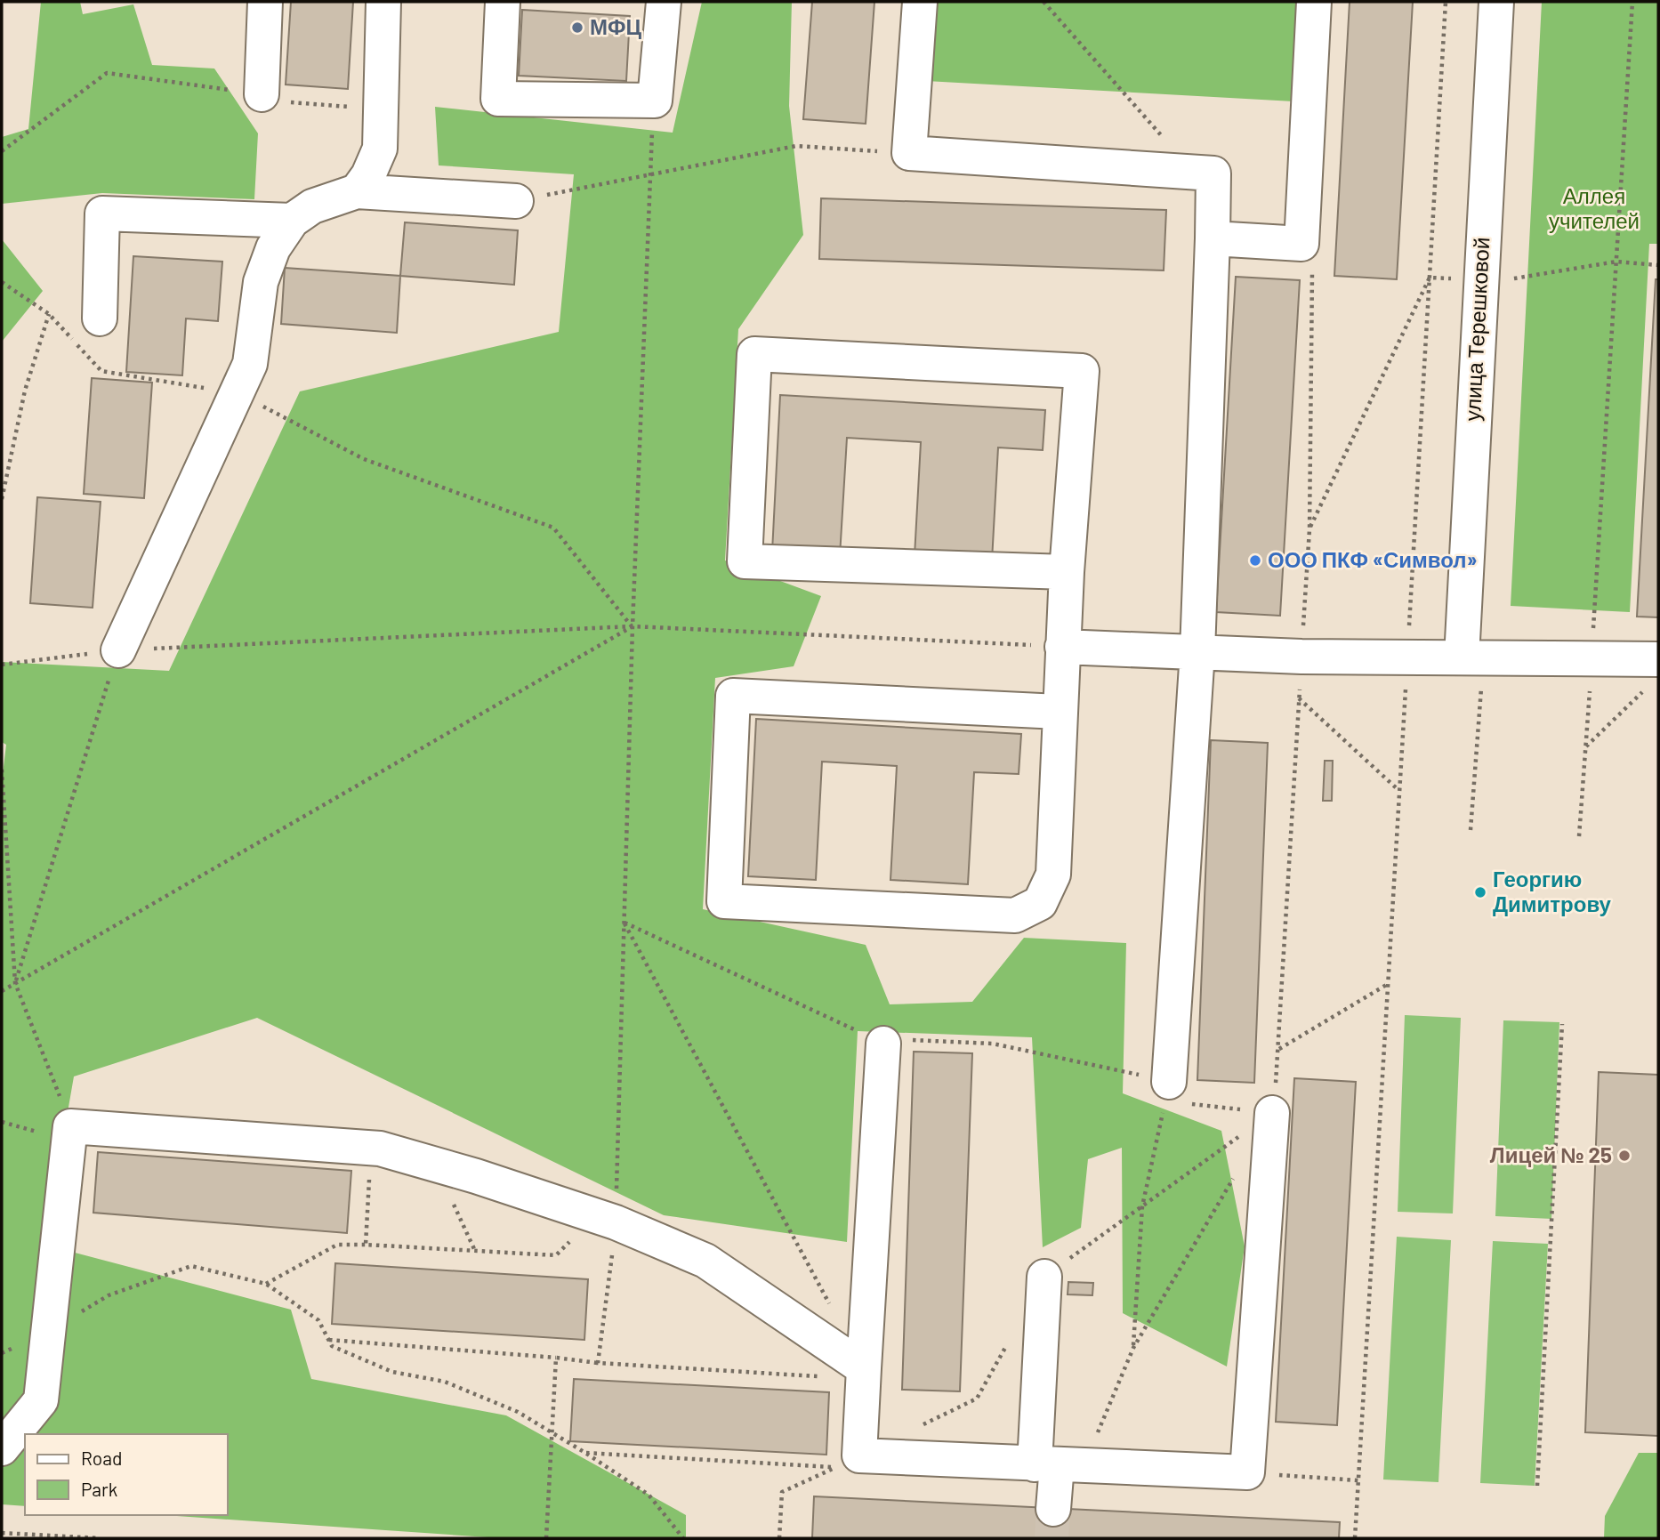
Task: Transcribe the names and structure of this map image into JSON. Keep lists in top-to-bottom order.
{
  "streets": {
    "street": ["улица Терешковой"]
  },
  "parks": ["Аллея учителей"],
  "places": [
    "МФЦ",
    "ООО ПКФ «Символ»",
    "Георгию Димитрову",
    "Лицей № 25"
  ],
  "legend": ["Road", "Park"]
}
